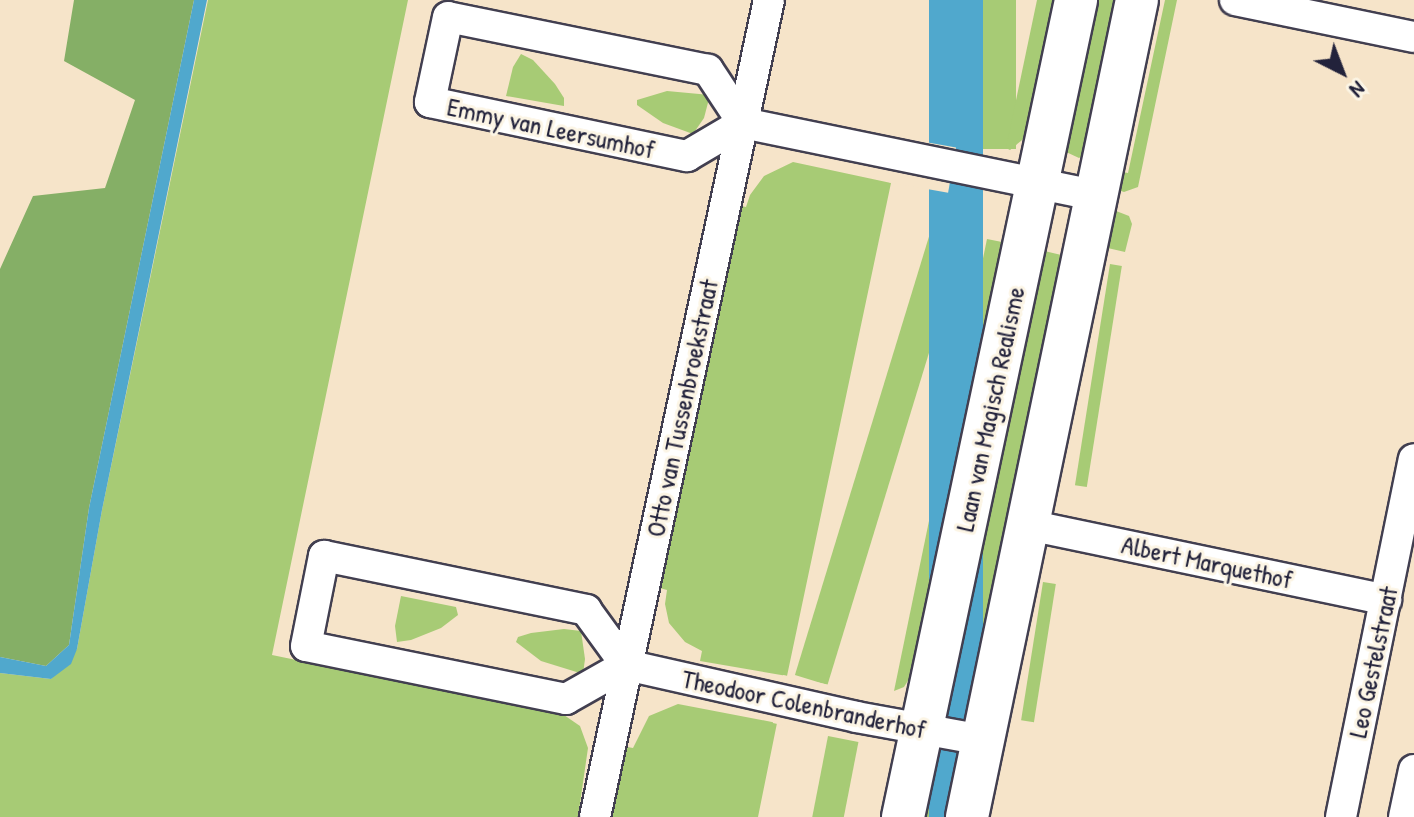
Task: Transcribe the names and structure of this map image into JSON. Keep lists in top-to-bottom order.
{
  "streets": {
    "main road": ["Laan van Magisch Realisme"],
    "street": [
      "Emmy van Leersumhof",
      "Otto van Tussenbroekstraat",
      "Albert Marquethof",
      "Leo Gestelstraat",
      "Theodoor Colenbranderhof"
    ]
  },
  "crossings": [
    ["Emmy van Leersumhof", "Otto van Tussenbroekstraat"],
    ["Otto van Tussenbroekstraat", "Theodoor Colenbranderhof"],
    ["Laan van Magisch Realisme", "Theodoor Colenbranderhof"],
    ["Albert Marquethof", "Leo Gestelstraat"]
  ],
  "north": "bottom right"
}
